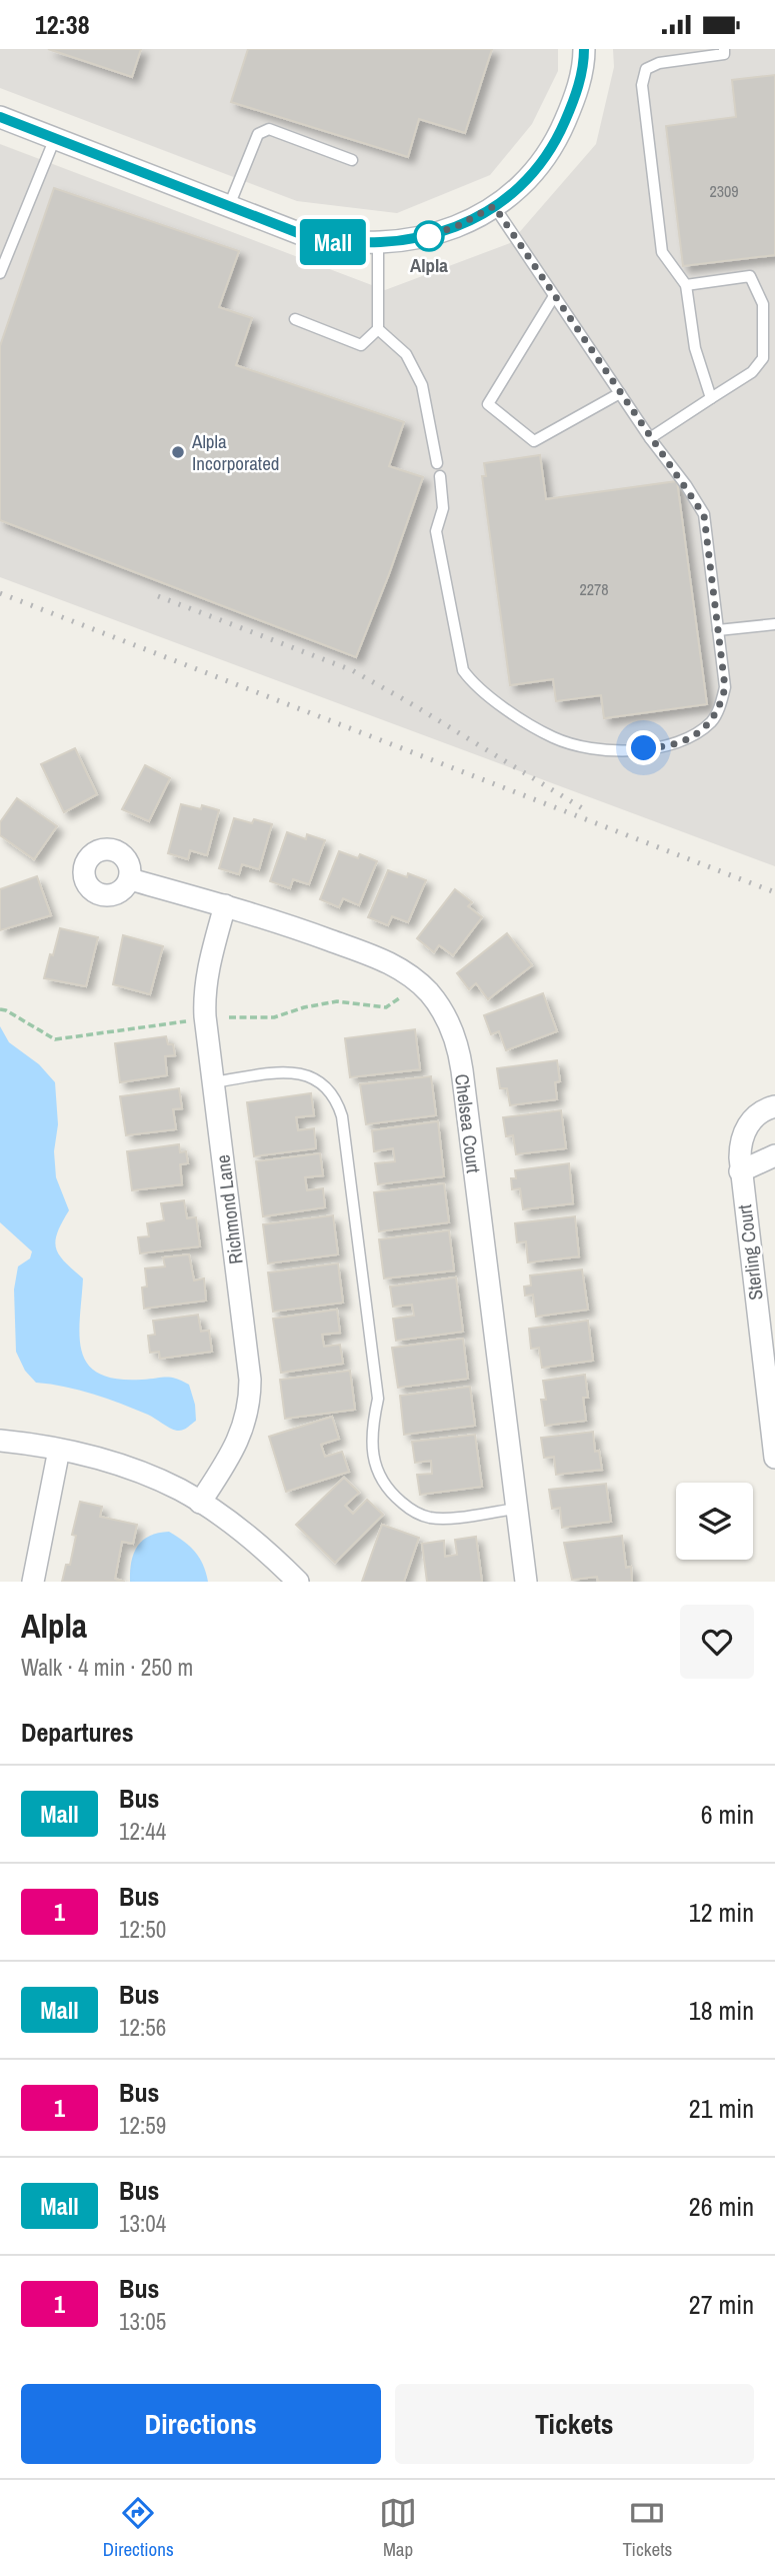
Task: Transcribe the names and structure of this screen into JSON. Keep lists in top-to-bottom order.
{
  "streets": {
    "street": ["Chelsea Court", "Richmond Lane", "Sterling Court"]
  },
  "crossings": [
    ["Chelsea Court", "Richmond Lane"]
  ],
  "places": ["Alpla", "Alpla Incorporated"],
  "lines": ["bus line Mall"],
  "house_numbers": ["2309", "2278"],
  "page": {
    "status": "12:38",
    "on_map": "Mall",
    "heading": [
      ["Alpla", "Walk · 4 min · 250 m"],
      "Departures"
    ],
    "list": [
      {
        "mark": "Mall",
        "name": "Bus",
        "note": "12:44",
        "value": "6 min"
      },
      {
        "mark": "1",
        "name": "Bus",
        "note": "12:50",
        "value": "12 min"
      },
      {
        "mark": "Mall",
        "name": "Bus",
        "note": "12:56",
        "value": "18 min"
      },
      {
        "mark": "1",
        "name": "Bus",
        "note": "12:59",
        "value": "21 min"
      },
      {
        "mark": "Mall",
        "name": "Bus",
        "note": "13:04",
        "value": "26 min"
      },
      {
        "mark": "1",
        "name": "Bus",
        "note": "13:05",
        "value": "27 min"
      }
    ],
    "buttons": ["Directions", "Tickets"],
    "tabs": ["Directions", "Map", "Tickets"]
  }
}
